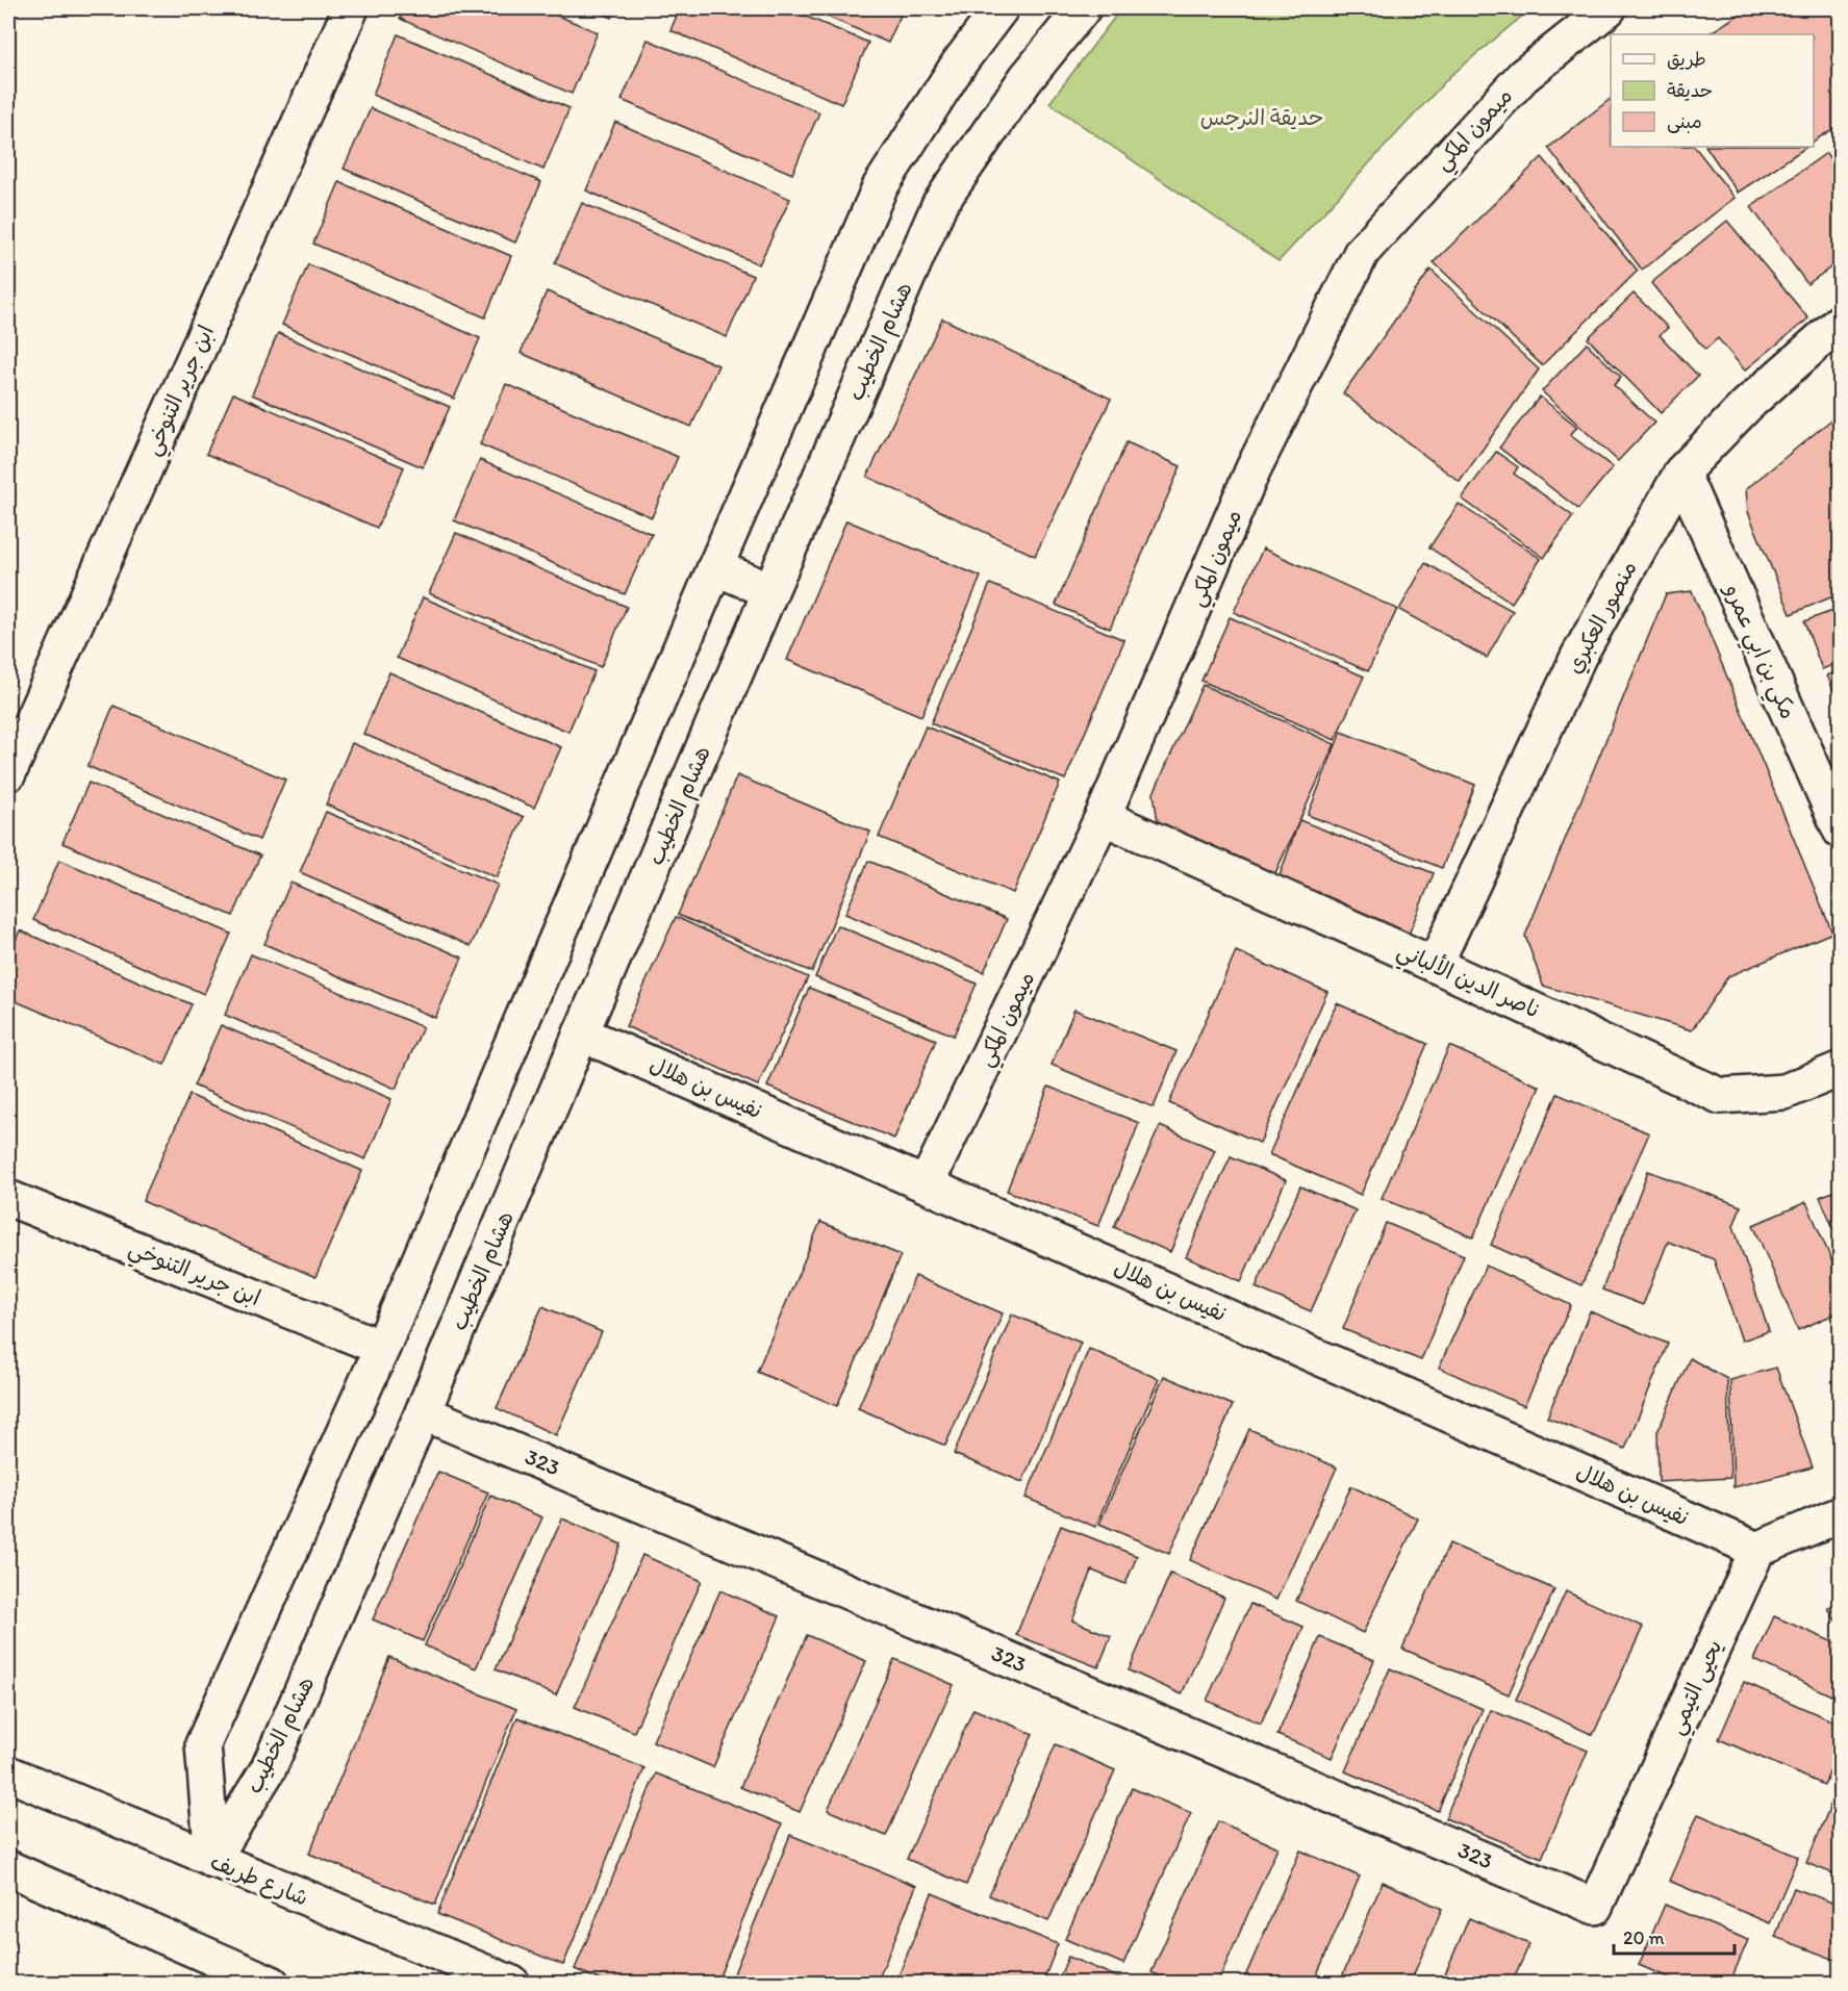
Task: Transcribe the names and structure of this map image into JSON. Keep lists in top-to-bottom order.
{
  "streets": {
    "street": [
      "ميمون المكي",
      "هشام الخطيب",
      "ابن جرير التنوخي",
      "منصور العكبري",
      "مكي بن ابي عمرو",
      "ناصر الدين الألباني",
      "نفيس بن هلال",
      "323",
      "يحيى التيمي",
      "شارع طريف"
    ]
  },
  "crossings": [
    ["ميمون المكي", "ناصر الدين الألباني"],
    ["ميمون المكي", "نفيس بن هلال"],
    ["هشام الخطيب", "نفيس بن هلال"],
    ["هشام الخطيب", "323"],
    ["هشام الخطيب", "شارع طريف"],
    ["منصور العكبري", "مكي بن ابي عمرو"],
    ["منصور العكبري", "ناصر الدين الألباني"],
    ["نفيس بن هلال", "يحيى التيمي"],
    ["323", "يحيى التيمي"]
  ],
  "parks": ["حديقة النرجس"],
  "legend": ["طريق", "حديقة", "مبنى"],
  "scale_bar": "20 m"
}
